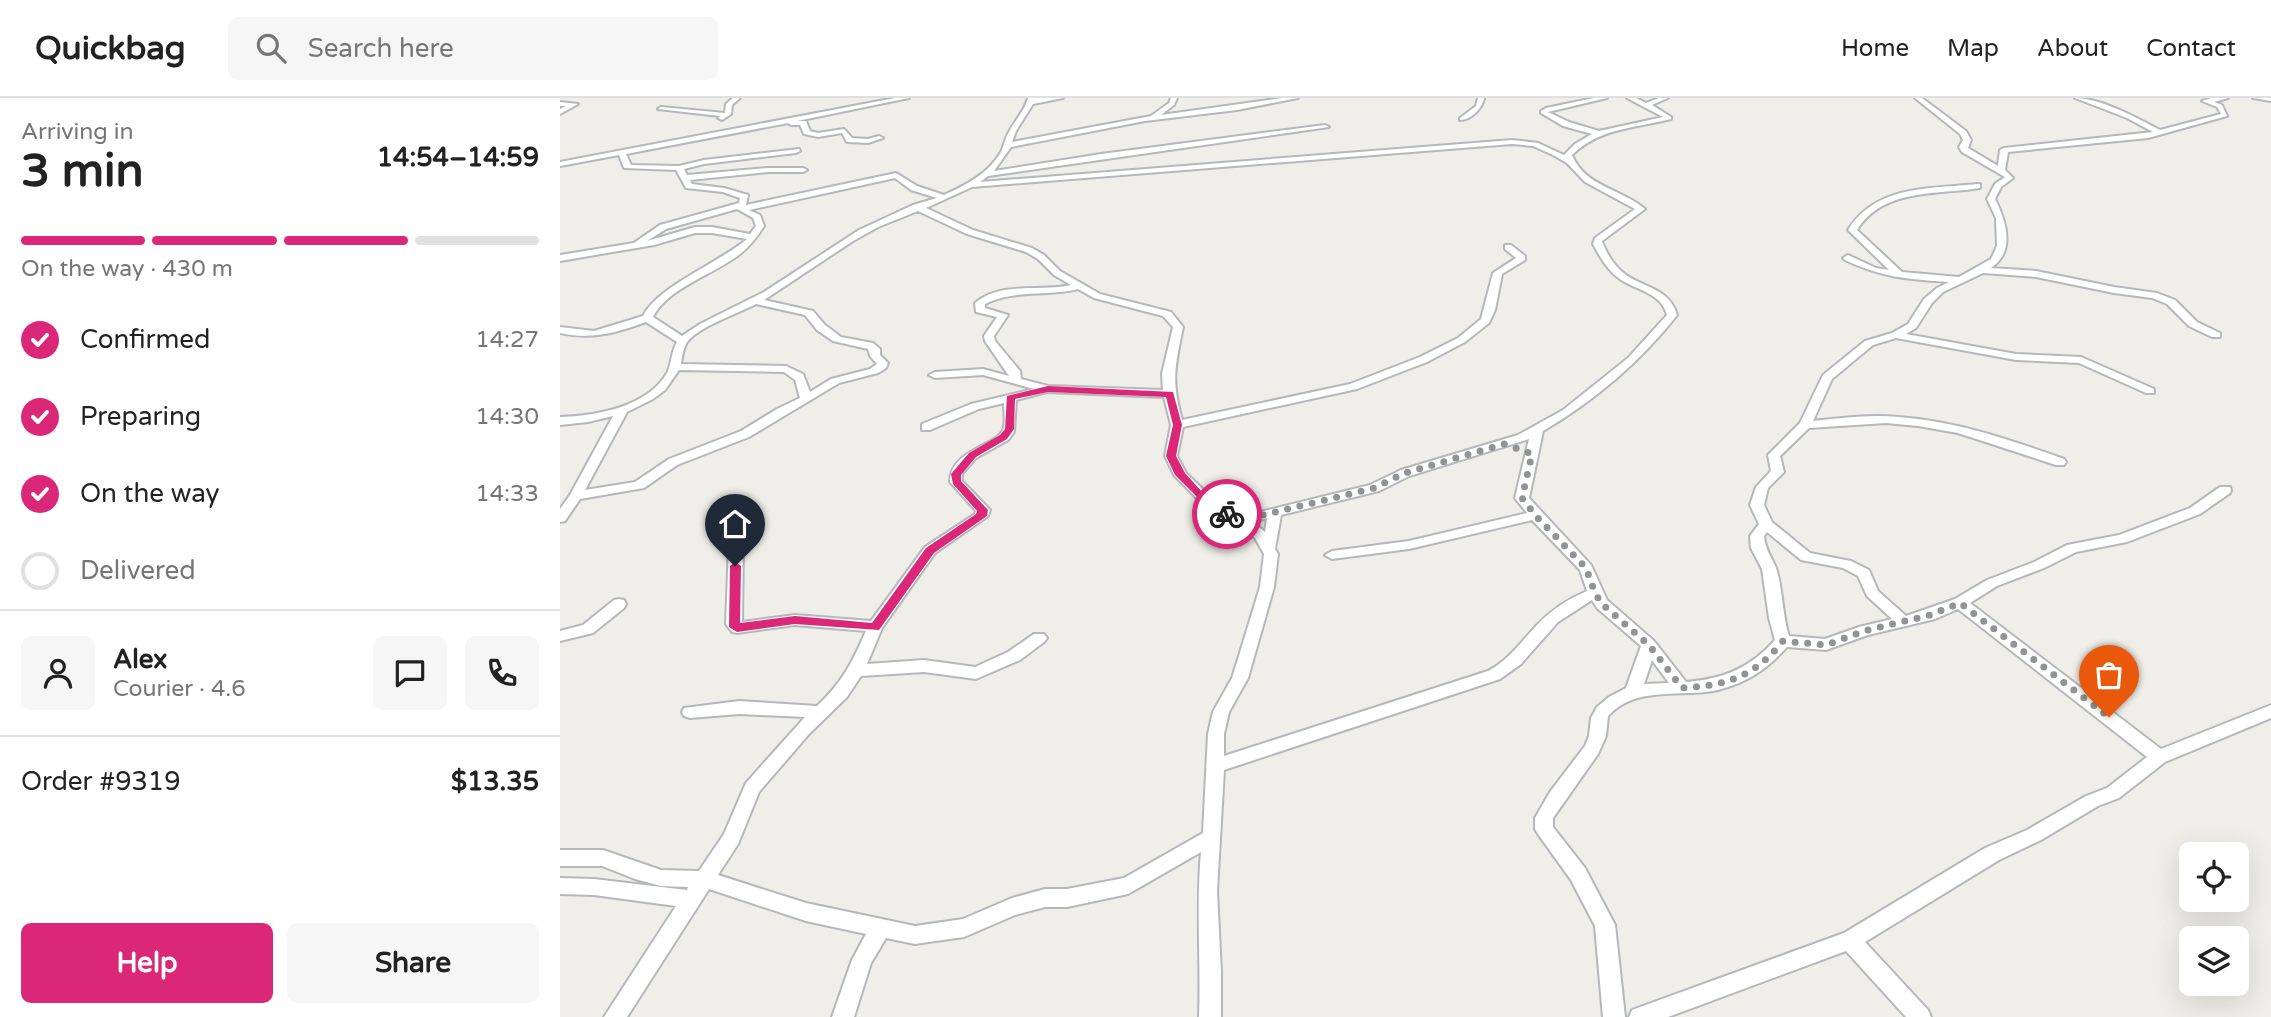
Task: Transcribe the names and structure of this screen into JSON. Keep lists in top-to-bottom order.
{
  "page": {
    "header": "Quickbag",
    "search": "Search here",
    "nav": [
      "Home",
      "Map",
      "About",
      "Contact"
    ],
    "heading": ["3 min", "Arriving in", "14:54–14:59"],
    "panel": [
      "Alex",
      "Courier · 4.6",
      "Order #9319",
      "$13.35"
    ],
    "bar": "On the way · 430 m",
    "list": [
      ["Confirmed", "14:27"],
      ["Preparing", "14:30"],
      ["On the way", "14:33"],
      "Delivered"
    ],
    "buttons": ["Help", "Share"]
  }
}
